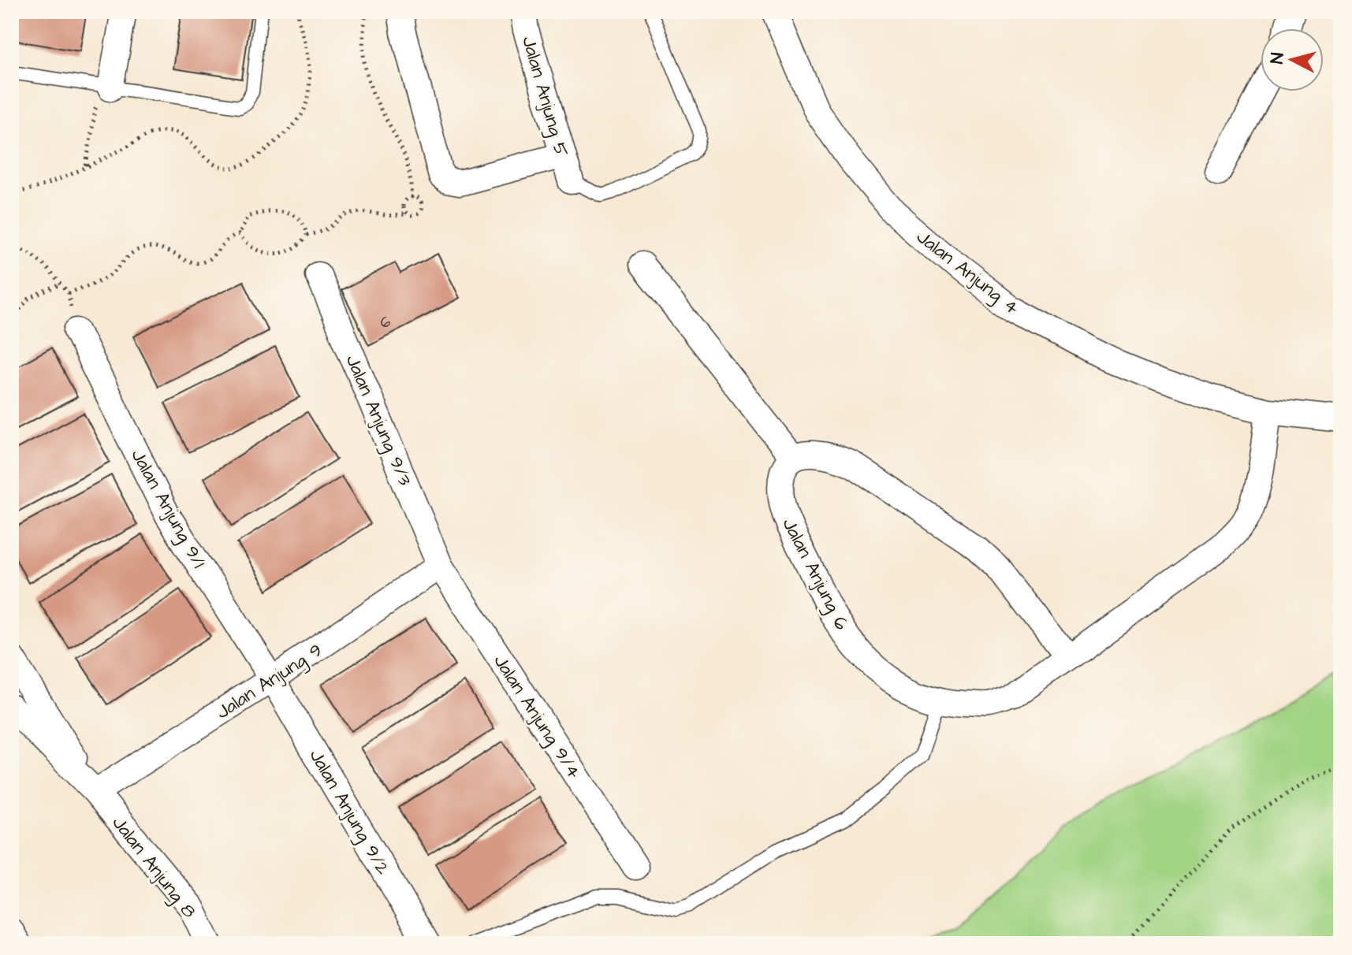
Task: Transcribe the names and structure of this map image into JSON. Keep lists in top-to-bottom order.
{
  "streets": {
    "street": [
      "Jalan Anjung 5",
      "Jalan Anjung 4",
      "Jalan Anjung 9/3",
      "Jalan Anjung 9/1",
      "Jalan Anjung 6",
      "Jalan Anjung 9",
      "Jalan Anjung 9/4",
      "Jalan Anjung 9/2",
      "Jalan Anjung 8"
    ]
  },
  "crossings": [
    ["Jalan Anjung 4", "Jalan Anjung 6"],
    ["Jalan Anjung 9/3", "Jalan Anjung 9"],
    ["Jalan Anjung 9/3", "Jalan Anjung 9/4"],
    ["Jalan Anjung 9/1", "Jalan Anjung 9"],
    ["Jalan Anjung 9/1", "Jalan Anjung 9/2"],
    ["Jalan Anjung 9", "Jalan Anjung 9/4"],
    ["Jalan Anjung 9", "Jalan Anjung 9/2"],
    ["Jalan Anjung 9", "Jalan Anjung 8"]
  ],
  "house_numbers": ["6"],
  "north": "left"
}
